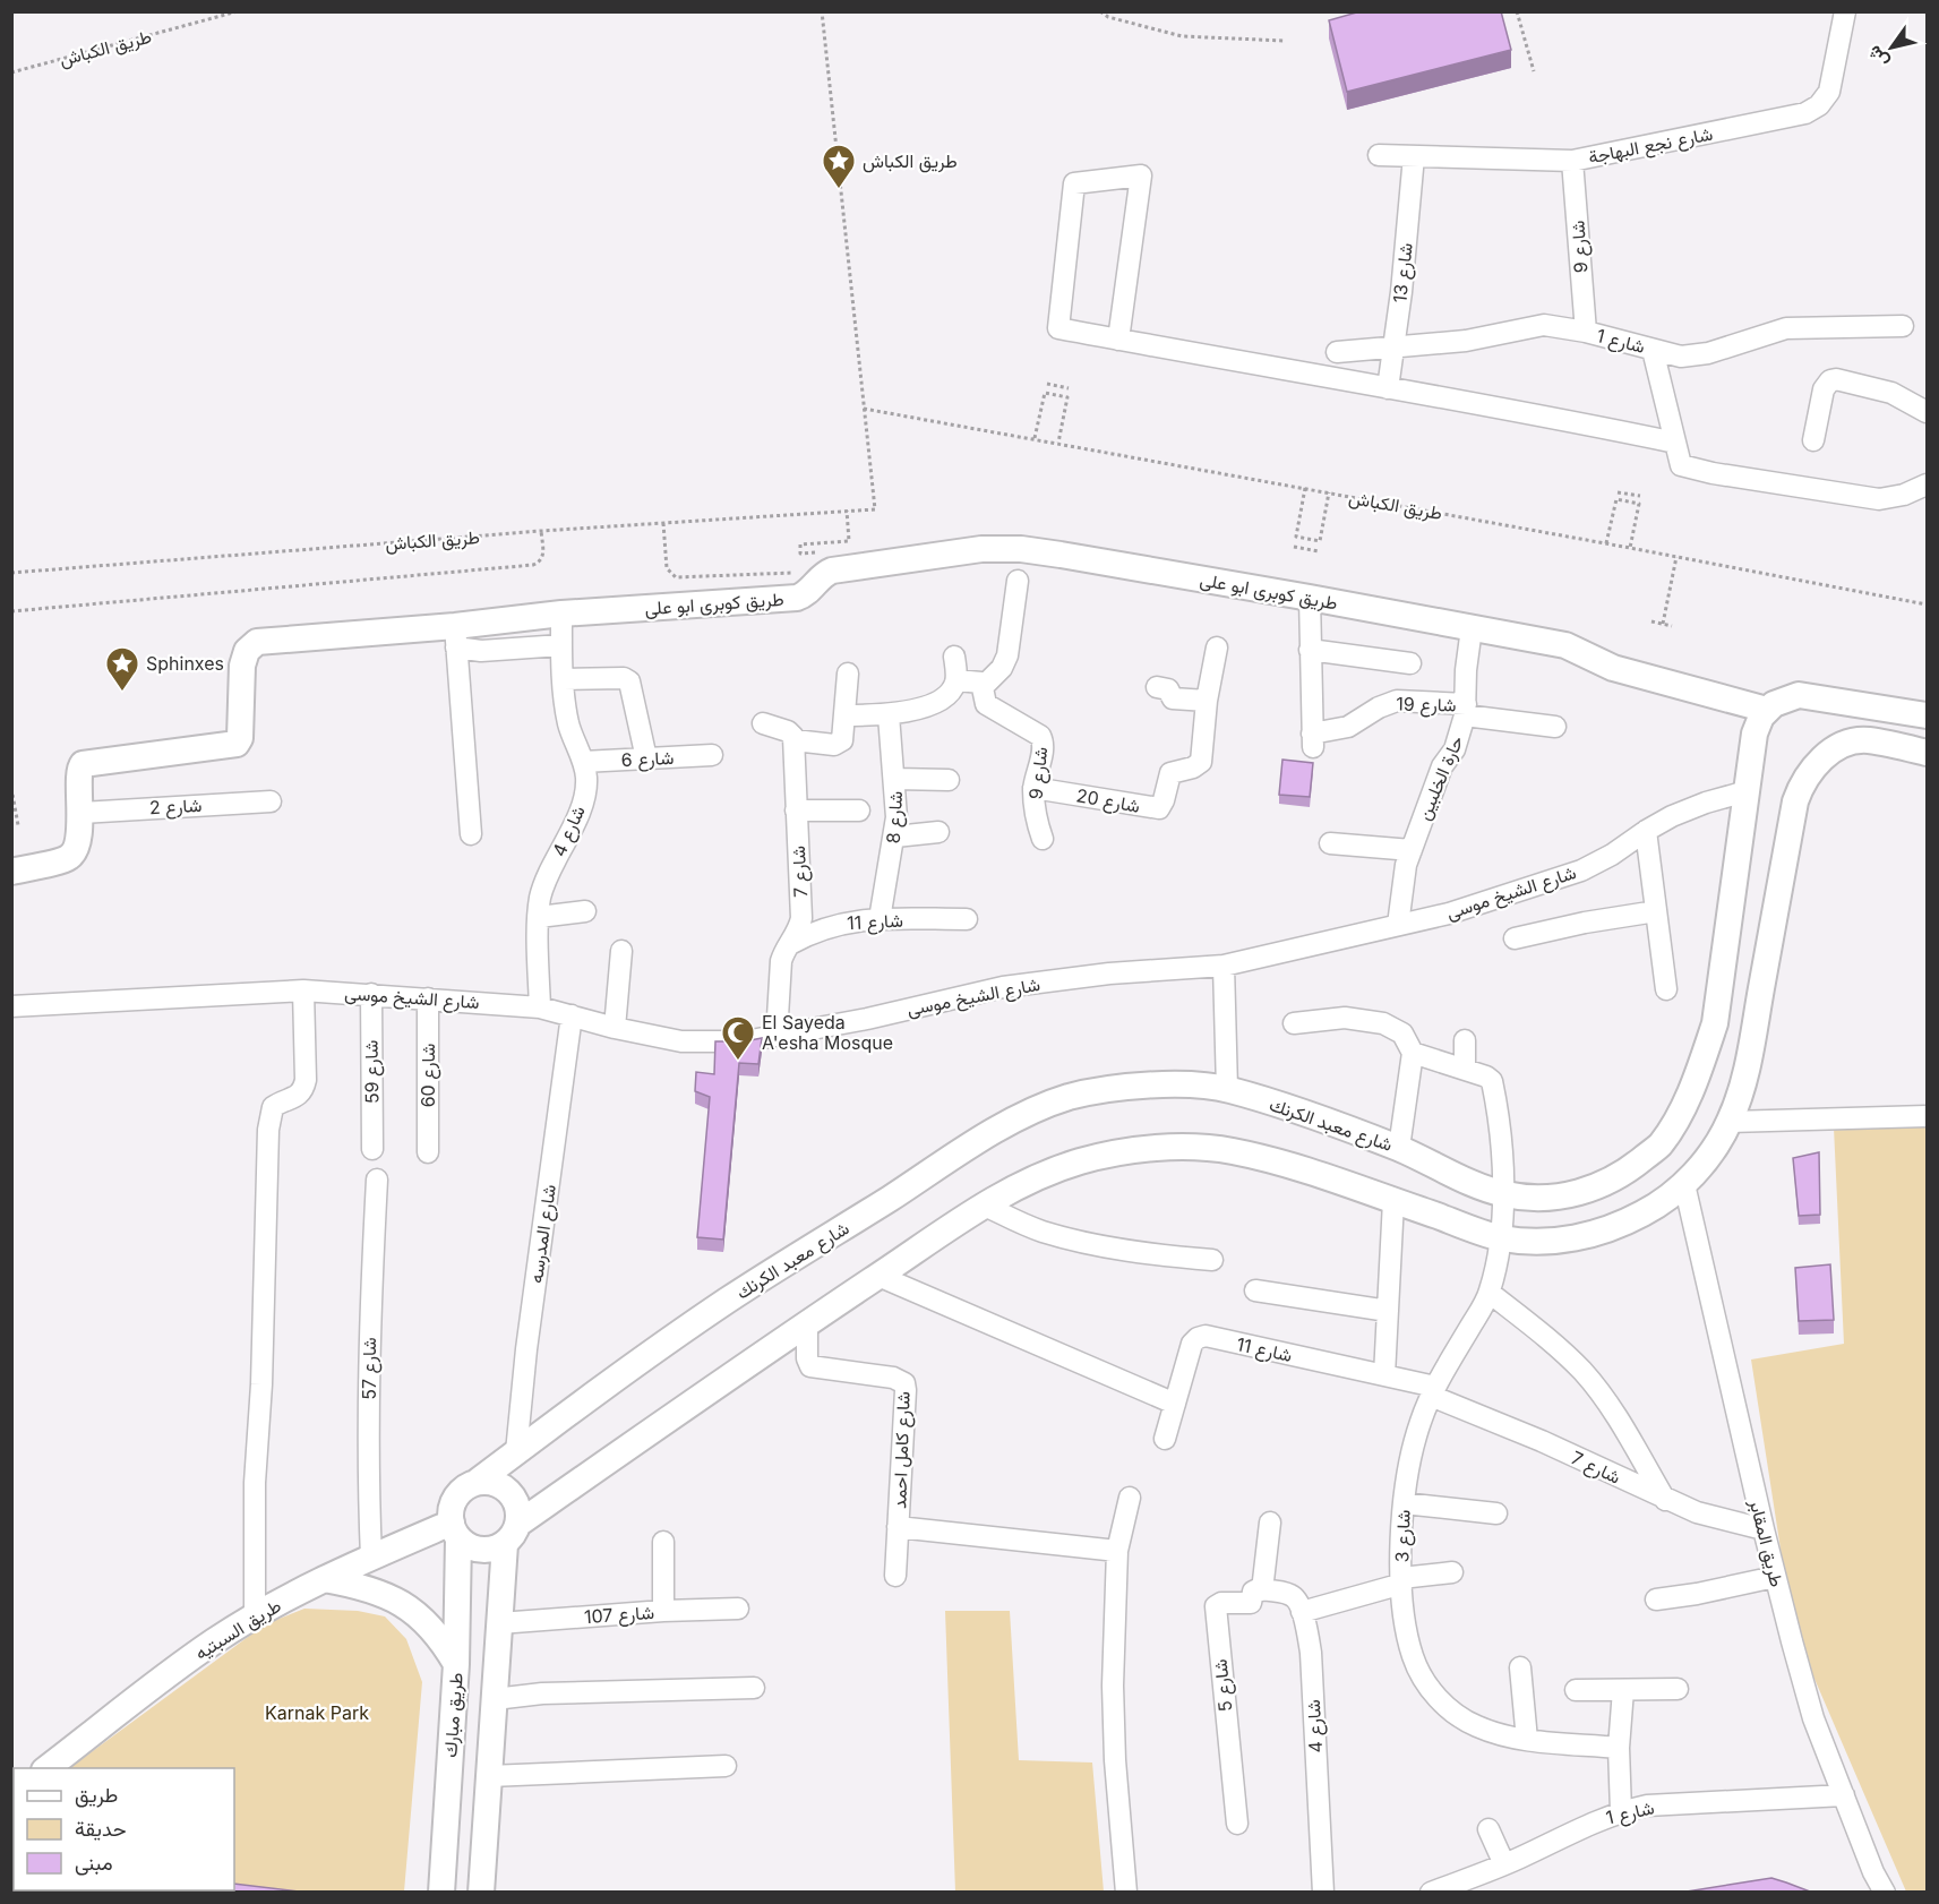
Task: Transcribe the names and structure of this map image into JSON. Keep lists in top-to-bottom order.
{
  "streets": {
    "street": [
      "شارع نجع البهاجة",
      "شارع 9",
      "شارع 13",
      "شارع 1",
      "طريق كوبرى ابو على",
      "شارع 19",
      "شارع 6",
      "حارة الخلبين",
      "شارع 20",
      "شارع 2",
      "شارع 8",
      "شارع 4",
      "شارع 7",
      "شارع الشيخ موسى",
      "شارع 11",
      "شارع 59",
      "شارع 60",
      "شارع معبد الكرنك",
      "شارع المدرسه",
      "شارع 57",
      "شارع كامل احمد",
      "شارع 3",
      "طريق المقابر",
      "شارع 107",
      "طريق السبتيه",
      "شارع 5",
      "طريق مبارك"
    ],
    "path": ["طريق الكباش"]
  },
  "crossings": [
    ["شارع نجع البهاجة", "شارع 9"],
    ["شارع نجع البهاجة", "شارع 13"],
    ["شارع 9", "شارع 1"],
    ["شارع 9", "شارع 20"],
    ["شارع 13", "شارع 1"],
    ["شارع 1", "طريق المقابر"],
    ["طريق كوبرى ابو على", "حارة الخلبين"],
    ["طريق كوبرى ابو على", "شارع 2"],
    ["طريق كوبرى ابو على", "شارع 4"],
    ["طريق كوبرى ابو على", "شارع معبد الكرنك"],
    ["شارع 19", "حارة الخلبين"],
    ["شارع 6", "شارع 4"],
    ["حارة الخلبين", "شارع الشيخ موسى"],
    ["شارع 8", "شارع 11"],
    ["شارع 4", "شارع الشيخ موسى"],
    ["شارع 7", "شارع الشيخ موسى"],
    ["شارع 7", "شارع 11"],
    ["شارع 7", "شارع 3"],
    ["شارع 7", "طريق المقابر"],
    ["شارع الشيخ موسى", "شارع 59"],
    ["شارع الشيخ موسى", "شارع 60"],
    ["شارع الشيخ موسى", "شارع معبد الكرنك"],
    ["شارع الشيخ موسى", "شارع المدرسه"],
    ["شارع 11", "شارع 3"],
    ["شارع معبد الكرنك", "شارع المدرسه"],
    ["شارع معبد الكرنك", "شارع 3"],
    ["شارع معبد الكرنك", "طريق السبتيه"],
    ["شارع معبد الكرنك", "طريق مبارك"],
    ["شارع 57", "طريق السبتيه"],
    ["طريق السبتيه", "طريق مبارك"]
  ],
  "parks": ["Karnak Park"],
  "places": {
    "place": ["طريق الكباش", "Sphinxes"],
    "mosque": ["El Sayeda A'esha Mosque"]
  },
  "legend": ["طريق", "حديقة", "مبنى"],
  "north": "bottom left"
}
